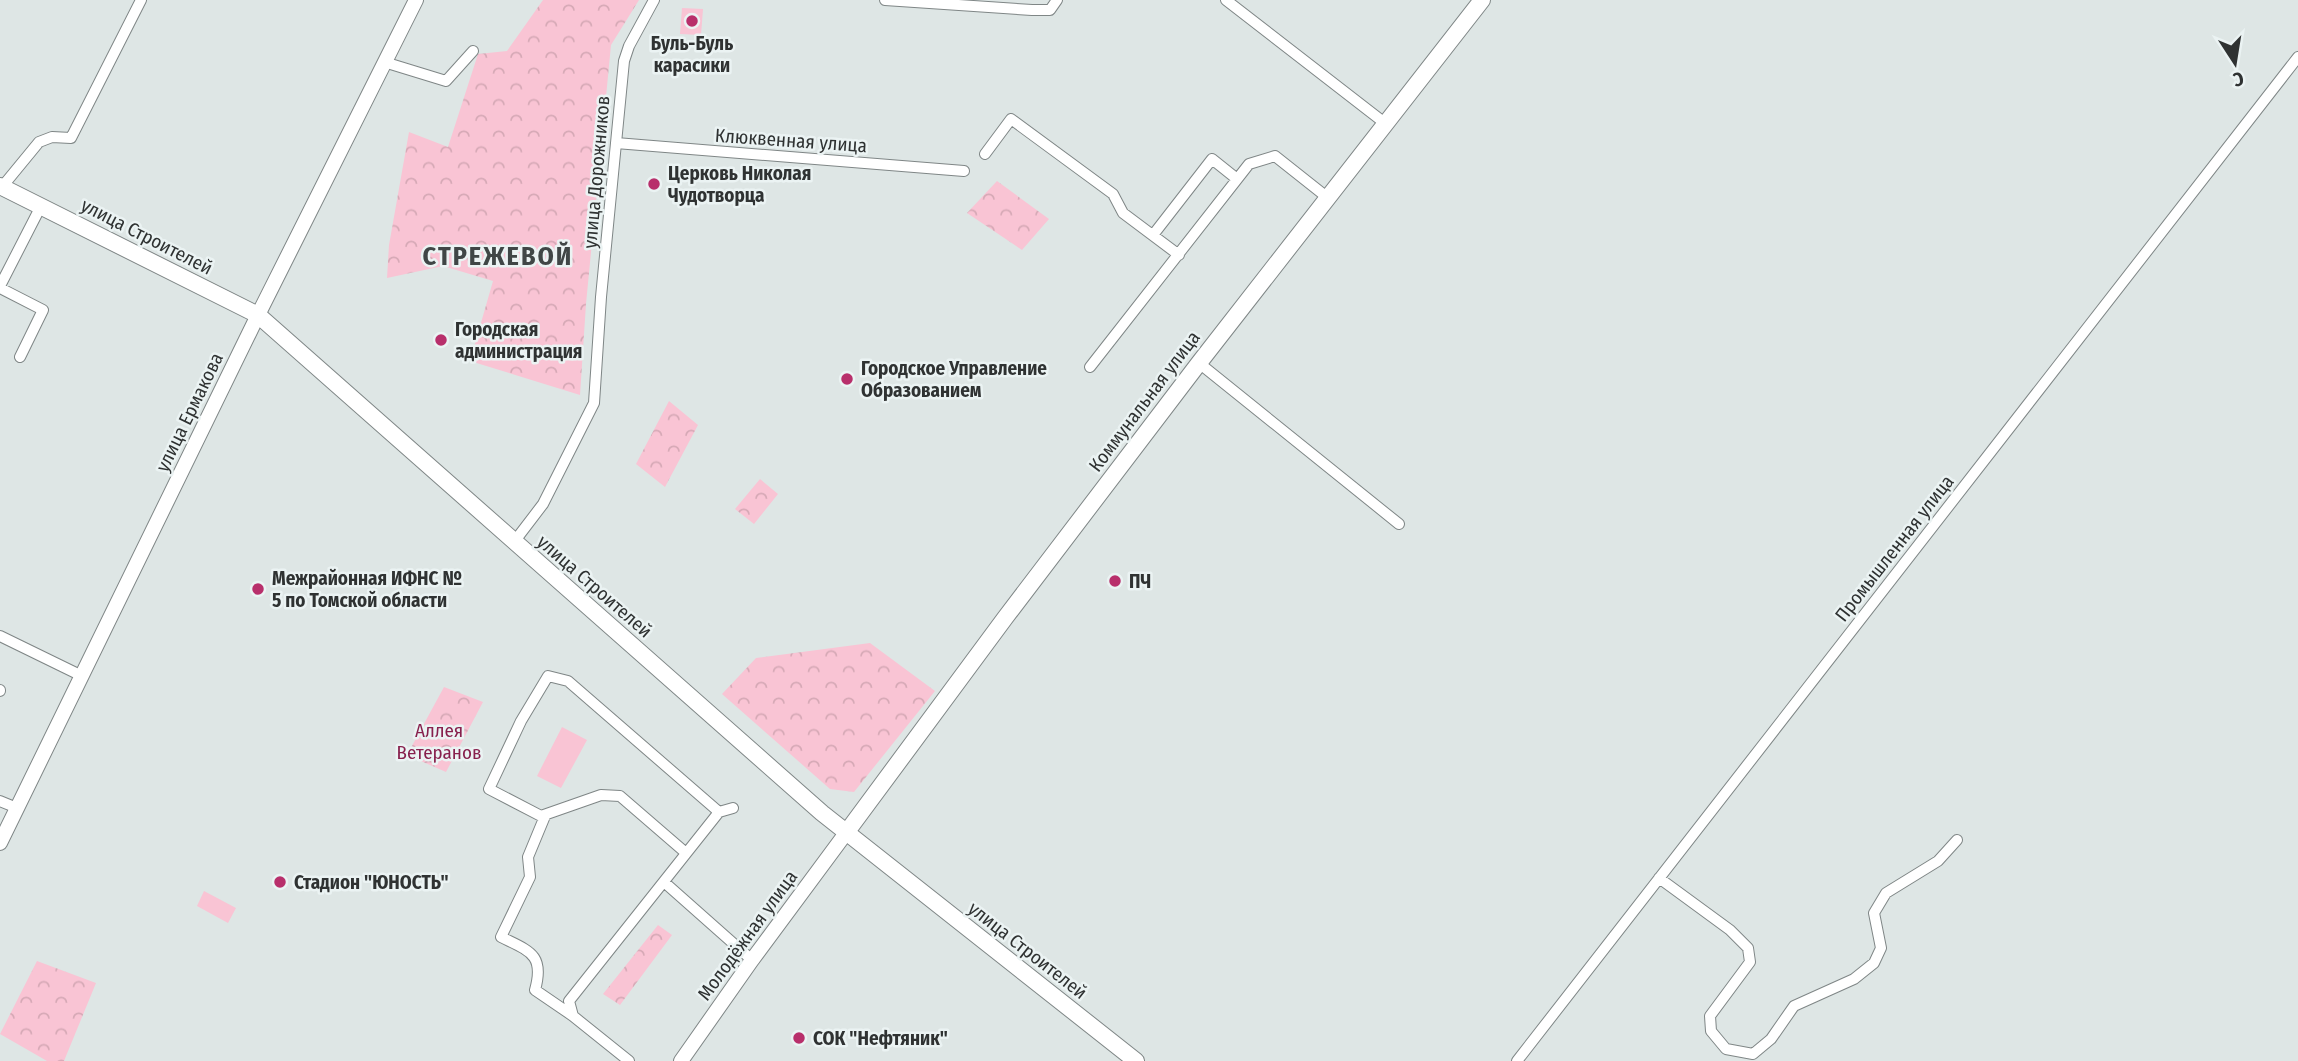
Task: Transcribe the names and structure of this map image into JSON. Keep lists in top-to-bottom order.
{
  "streets": {
    "main road": ["улица Строителей", "Коммунальная улица"],
    "street": [
      "Клюквенная улица",
      "улица Дорожников",
      "улица Ермакова",
      "Промышленная улица",
      "Молодёжная улица"
    ]
  },
  "crossings": [
    ["Клюквенная улица", "улица Дорожников"],
    ["улица Дорожников", "улица Строителей"],
    ["улица Строителей", "Коммунальная улица"],
    ["улица Строителей", "улица Ермакова"],
    ["улица Строителей", "Молодёжная улица"],
    ["Коммунальная улица", "Молодёжная улица"]
  ],
  "districts": ["СТРЕЖЕВОЙ"],
  "parks": ["Аллея Ветеранов"],
  "places": [
    "Буль-Буль карасики",
    "Церковь Николая Чудотворца",
    "Городская администрация",
    "Городское Управление Образованием",
    "ПЧ",
    "Межрайонная ИФНС № 5 по Томской области",
    "Стадион \"ЮНОСТЬ\"",
    "СОК \"Нефтяник\""
  ],
  "north": "bottom"
}
